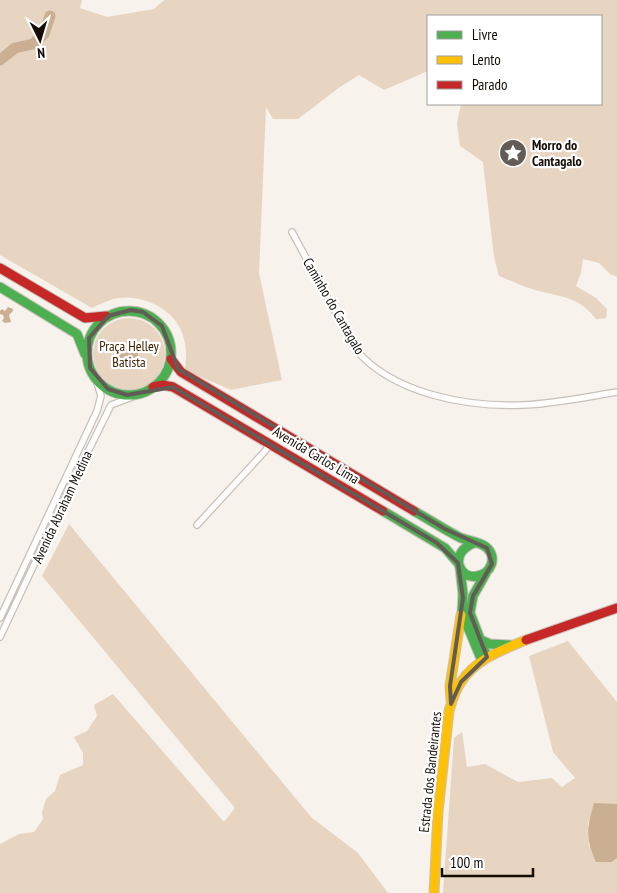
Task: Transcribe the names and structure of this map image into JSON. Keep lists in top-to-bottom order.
{
  "streets": {
    "street": [
      "Caminho do Cantagalo",
      "Avenida Carlos Lima",
      "Avenida Abraham Medina",
      "Estrada dos Bandeirantes"
    ]
  },
  "crossings": [
    ["Avenida Carlos Lima", "Avenida Abraham Medina"],
    ["Avenida Carlos Lima", "Estrada dos Bandeirantes"]
  ],
  "parks": ["Praça Helley Batista"],
  "places": {
    "place": ["Morro do Cantagalo"]
  },
  "legend": ["Livre", "Lento", "Parado"],
  "scale_bar": "100 m",
  "north": "bottom"
}
